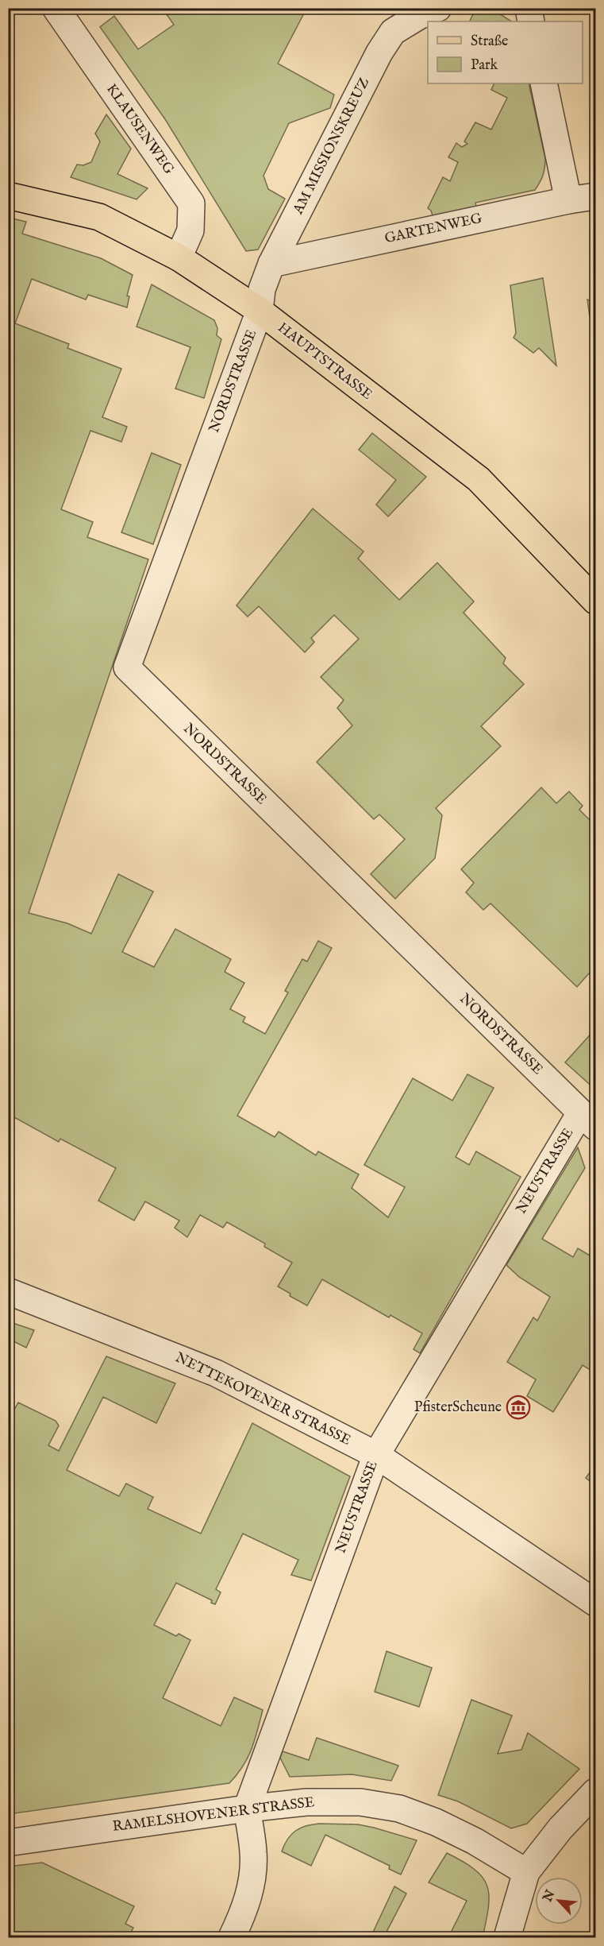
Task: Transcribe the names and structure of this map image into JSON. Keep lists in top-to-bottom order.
{
  "streets": {
    "main road": ["HAUPTSTRASSE"],
    "street": [
      "KLAUSENWEG",
      "AM MISSIONSKREUZ",
      "GARTENWEG",
      "NORDSTRASSE",
      "NEUSTRASSE",
      "NETTEKOVENER STRASSE",
      "RAMELSHOVENER STRASSE"
    ]
  },
  "crossings": [
    ["KLAUSENWEG", "HAUPTSTRASSE"],
    ["AM MISSIONSKREUZ", "GARTENWEG"],
    ["AM MISSIONSKREUZ", "HAUPTSTRASSE"],
    ["AM MISSIONSKREUZ", "NORDSTRASSE"],
    ["HAUPTSTRASSE", "NORDSTRASSE"],
    ["NORDSTRASSE", "NEUSTRASSE"],
    ["NEUSTRASSE", "NETTEKOVENER STRASSE"],
    ["NEUSTRASSE", "RAMELSHOVENER STRASSE"]
  ],
  "places": {
    "museum": ["PfisterScheune"]
  },
  "legend": ["Straße", "Park"],
  "north": "top left"
}
